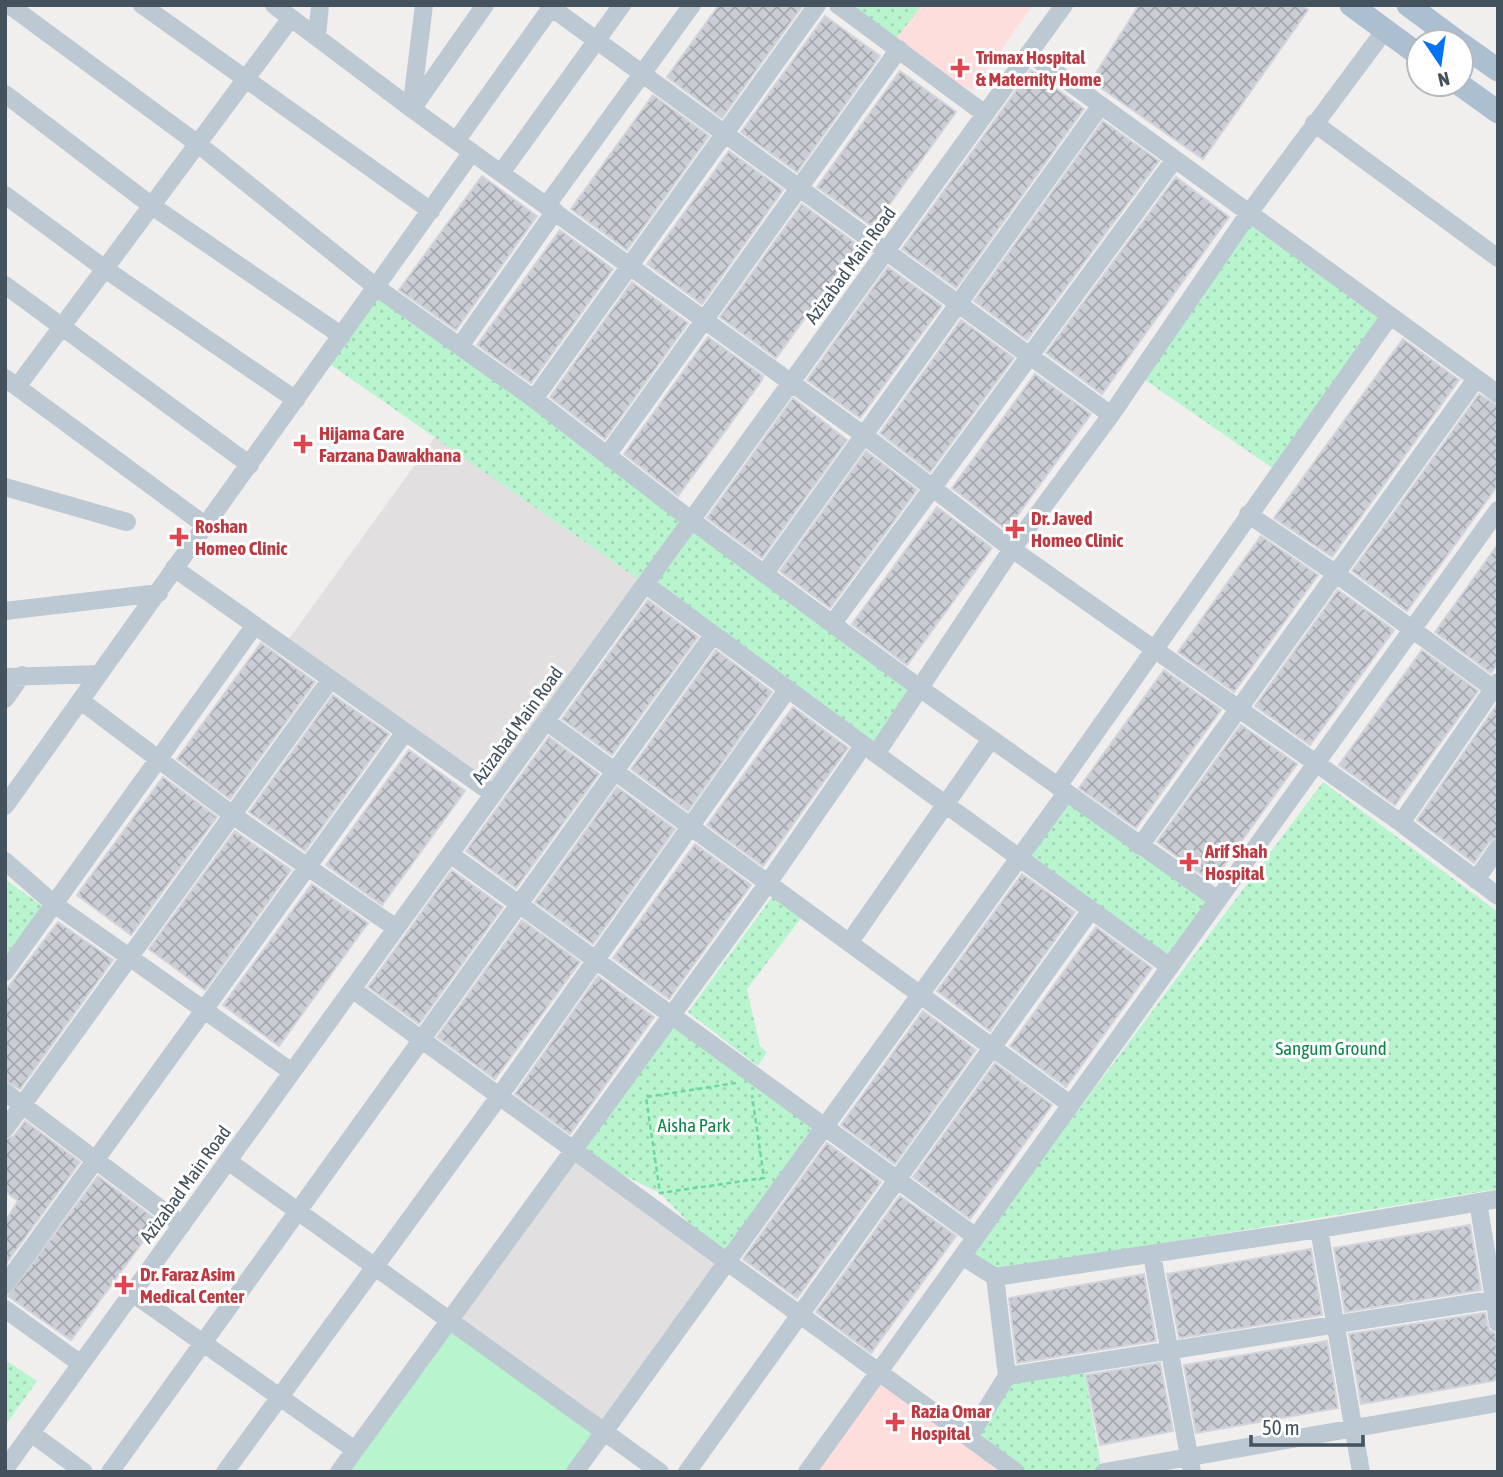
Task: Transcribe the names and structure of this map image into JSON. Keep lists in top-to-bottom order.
{
  "streets": {
    "street": ["Azizabad Main Road"]
  },
  "parks": ["Sangum Ground", "Aisha Park"],
  "places": {
    "health": [
      "Trimax Hospital & Maternity Home",
      "Hijama Care Farzana Dawakhana",
      "Dr. Javed Homeo Clinic",
      "Roshan Homeo Clinic",
      "Arif Shah Hospital",
      "Dr. Faraz Asim Medical Center",
      "Razia Omar Hospital"
    ]
  },
  "scale_bar": "50 m",
  "north": "bottom"
}
